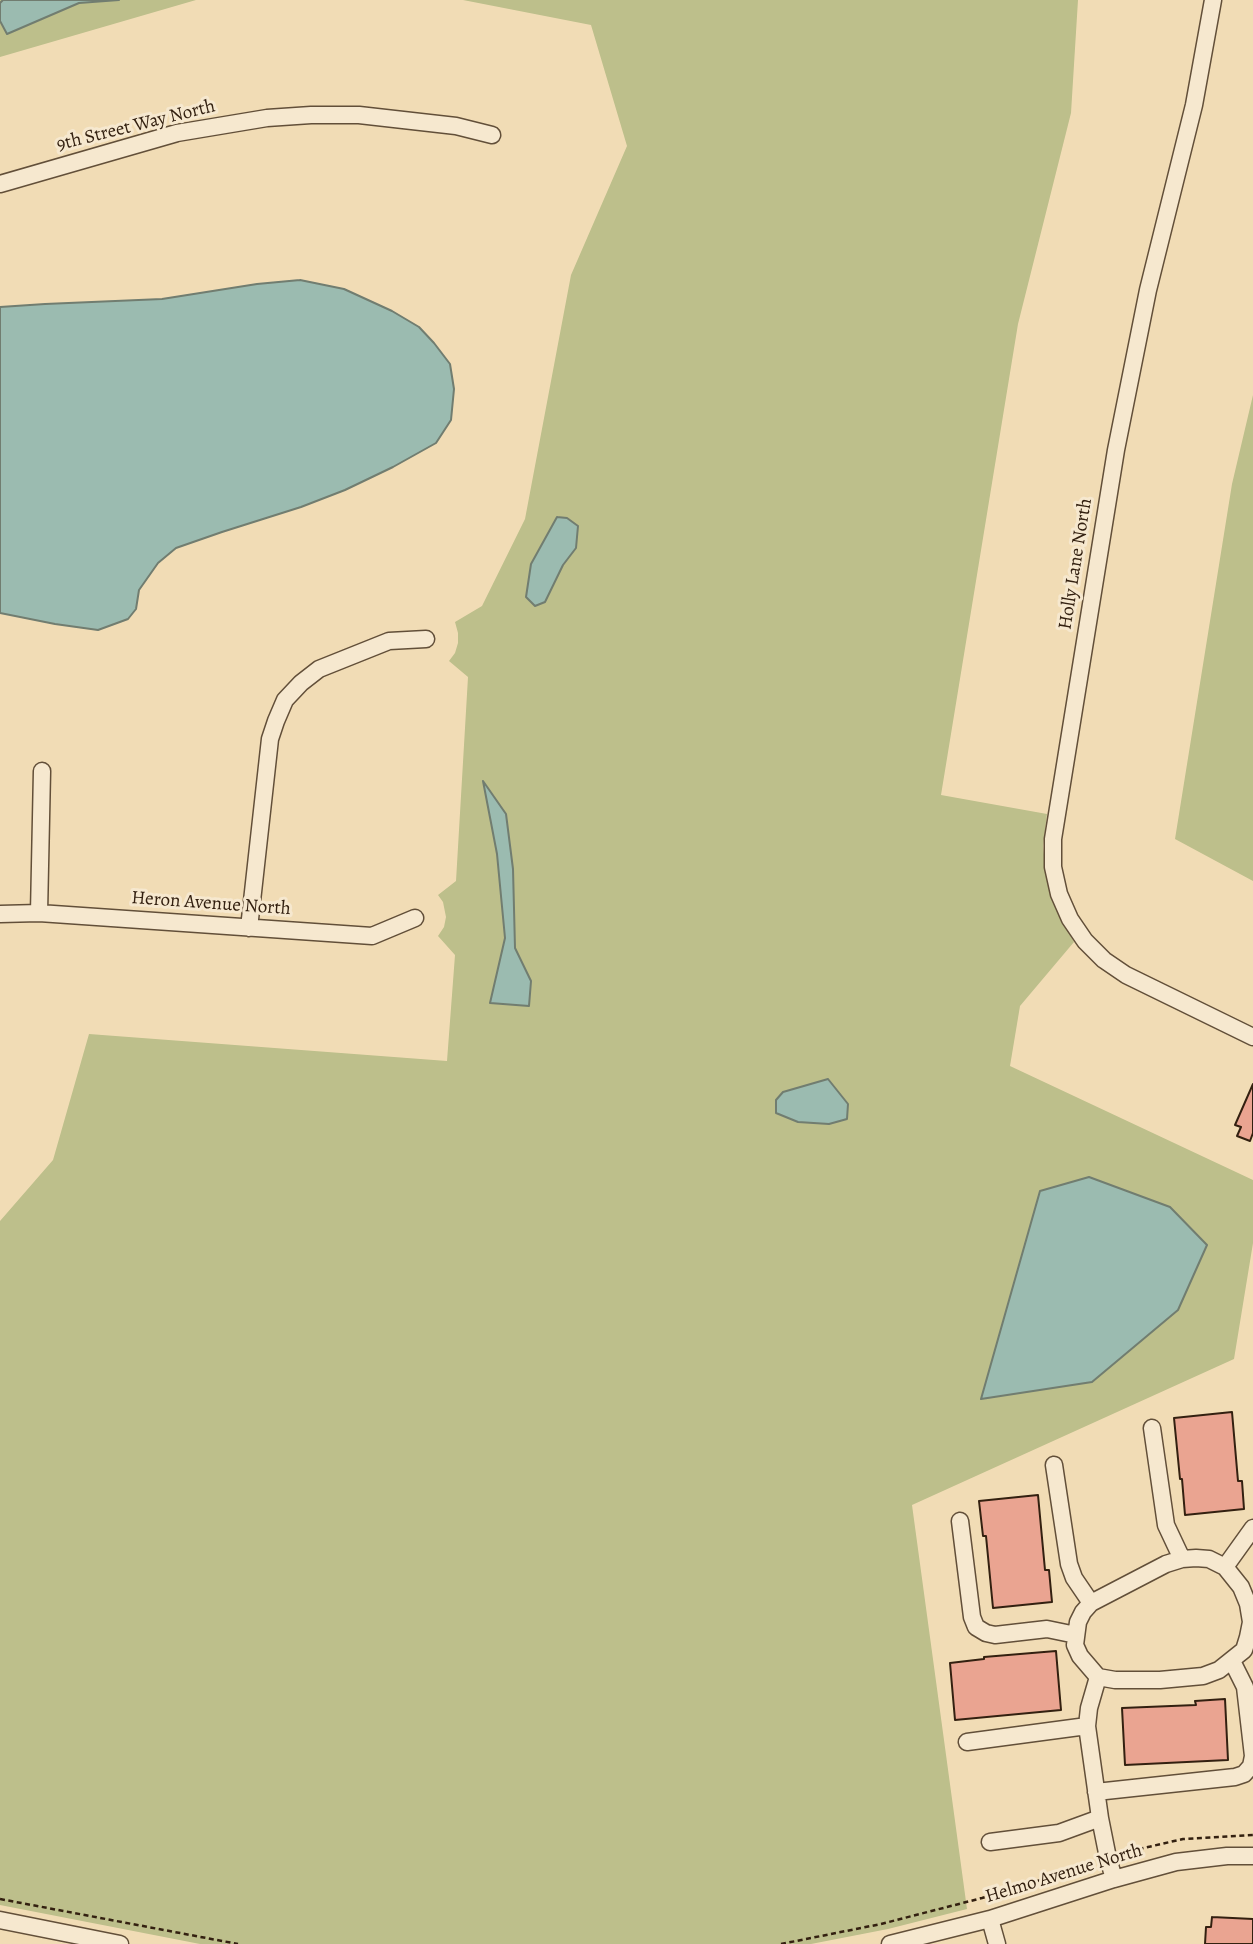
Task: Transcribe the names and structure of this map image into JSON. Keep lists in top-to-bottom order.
{
  "streets": {
    "street": [
      "9th Street Way North",
      "Holly Lane North",
      "Heron Avenue North",
      "Helmo Avenue North"
    ]
  }
}
